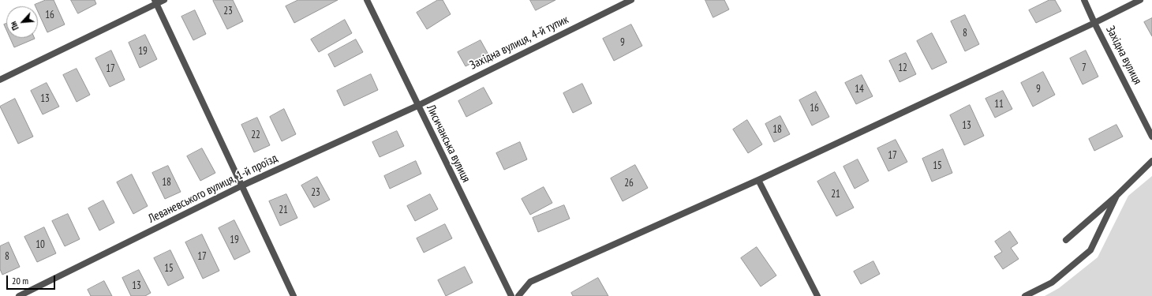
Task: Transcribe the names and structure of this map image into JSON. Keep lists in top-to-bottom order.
{
  "streets": {
    "street": [
      "Західна вулиця, 4-й тупик",
      "Західна вулиця",
      "Лисичанська вулиця",
      "Леваневського вулиця, 1-й проїзд"
    ]
  },
  "crossings": [
    ["Західна вулиця, 4-й тупик", "Лисичанська вулиця"],
    ["Західна вулиця, 4-й тупик", "Леваневського вулиця, 1-й проїзд"],
    ["Лисичанська вулиця", "Леваневського вулиця, 1-й проїзд"]
  ],
  "house_numbers": [
    "23",
    "16",
    "8",
    "9",
    "19",
    "12",
    "7",
    "17",
    "14",
    "9",
    "13",
    "11",
    "16",
    "13",
    "18",
    "22",
    "17",
    "15",
    "18",
    "26",
    "23",
    "21",
    "21",
    "19",
    "10",
    "8",
    "17",
    "15",
    "13"
  ],
  "scale_bar": "20 m",
  "north": "bottom left"
}
